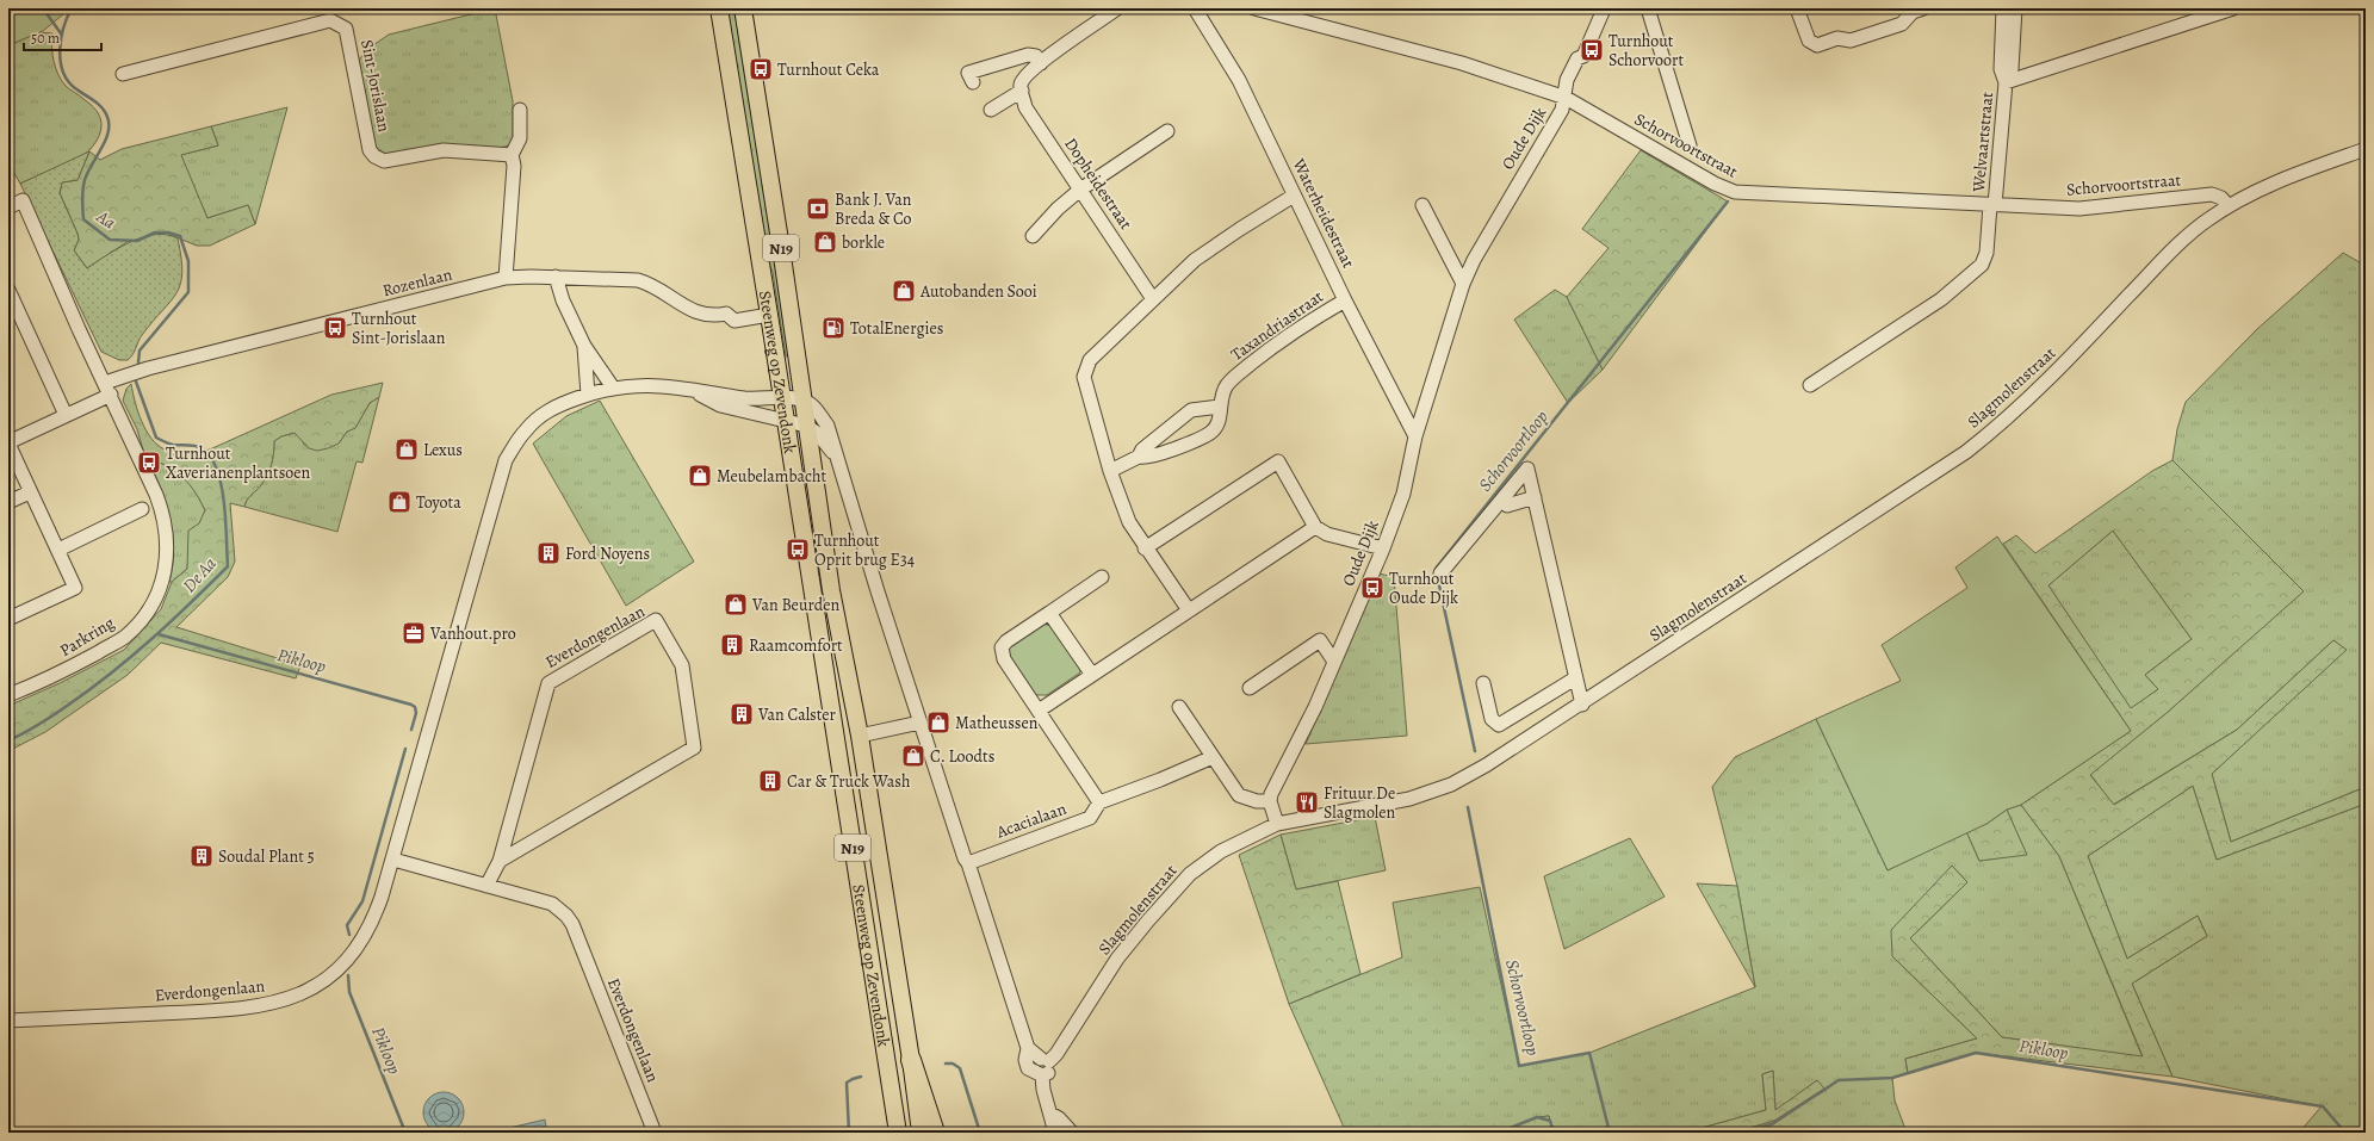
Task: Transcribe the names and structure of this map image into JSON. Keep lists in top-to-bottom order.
{
  "streets": {
    "main road": ["N19", "Steenweg op Zevendonk"],
    "street": [
      "Sint-Jorislaan",
      "Oude Dijk",
      "Welvaartstraat",
      "Schorvoortstraat",
      "Dopheidestraat",
      "Waterheidestraat",
      "Rozenlaan",
      "Taxandriastraat",
      "Slagmolenstraat",
      "Parkring",
      "Everdongenlaan",
      "Acacialaan"
    ]
  },
  "crossings": [
    ["Oude Dijk", "Schorvoortstraat"],
    ["Oude Dijk", "Waterheidestraat"],
    ["Welvaartstraat", "Schorvoortstraat"],
    ["Schorvoortstraat", "Slagmolenstraat"],
    ["Waterheidestraat", "Taxandriastraat"],
    ["Rozenlaan", "Steenweg op Zevendonk"],
    ["Rozenlaan", "Parkring"],
    ["Steenweg op Zevendonk", "Slagmolenstraat"],
    ["Steenweg op Zevendonk", "Everdongenlaan"],
    ["Steenweg op Zevendonk", "Acacialaan"]
  ],
  "water": [
    "Aa",
    "Schorvoortloop",
    "De Aa",
    "Pikloop"
  ],
  "places": {
    "bus stop": [
      "Turnhout Schorvoort",
      "Turnhout Ceka",
      "Turnhout Sint-Jorislaan",
      "Turnhout Xaverianenplantsoen",
      "Turnhout Oprit brug E34",
      "Turnhout Oude Dijk"
    ],
    "bank": ["Bank J. Van Breda & Co"],
    "shop": [
      "borkle",
      "Autobanden Sooi",
      "Lexus",
      "Meubelambacht",
      "Toyota",
      "Van Beurden",
      "Matheussen",
      "C. Loodts"
    ],
    "fuel station": ["TotalEnergies"],
    "building": [
      "Ford Noyens",
      "Raamcomfort",
      "Van Calster",
      "Car & Truck Wash",
      "Soudal Plant 5"
    ],
    "office": ["Vanhout.pro"],
    "restaurant": ["Frituur De Slagmolen"]
  },
  "scale_bar": "50 m"
}
